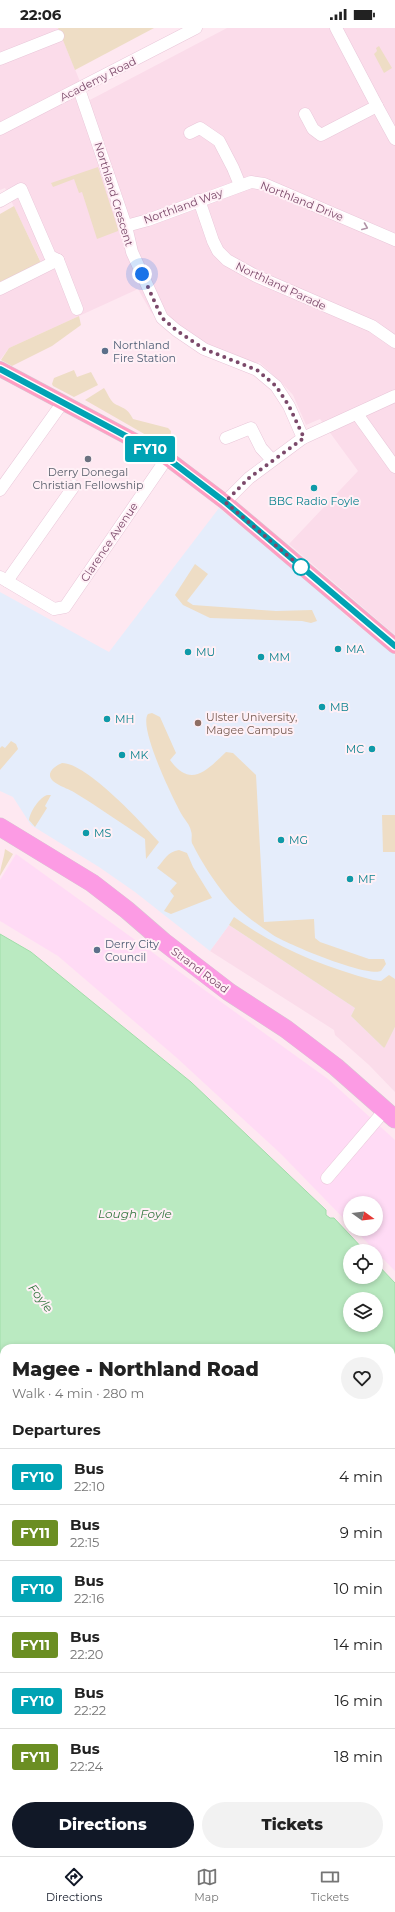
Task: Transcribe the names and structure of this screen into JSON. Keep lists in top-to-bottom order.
{
  "streets": {
    "highway": ["Strand Road"],
    "street": [
      "Academy Road",
      "Northland Crescent",
      "Northland Drive",
      "Northland Way",
      "Northland Parade",
      "Clarence Avenue"
    ]
  },
  "crossings": [
    ["Academy Road", "Northland Crescent"],
    ["Northland Crescent", "Northland Way"],
    ["Northland Drive", "Northland Way"],
    ["Northland Way", "Northland Parade"]
  ],
  "one_way": ["Northland Drive"],
  "water": ["Lough Foyle", "Foyle"],
  "places": [
    "Northland Fire Station",
    "Derry Donegal Christian Fellowship",
    "BBC Radio Foyle",
    "MA",
    "MU",
    "MM",
    "MB",
    "MH",
    "Ulster University, Magee Campus",
    "MC",
    "MK",
    "MS",
    "MG",
    "MF",
    "Derry City Council"
  ],
  "lines": ["bus line FY10"],
  "north": "right",
  "page": {
    "status": "22:06",
    "on_map": "FY10",
    "heading": [
      ["Magee - Northland Road", "Walk · 4 min · 280 m"],
      "Departures"
    ],
    "list": [
      {
        "mark": "FY10",
        "name": "Bus",
        "note": "22:10",
        "value": "4 min"
      },
      {
        "mark": "FY11",
        "name": "Bus",
        "note": "22:15",
        "value": "9 min"
      },
      {
        "mark": "FY10",
        "name": "Bus",
        "note": "22:16",
        "value": "10 min"
      },
      {
        "mark": "FY11",
        "name": "Bus",
        "note": "22:20",
        "value": "14 min"
      },
      {
        "mark": "FY10",
        "name": "Bus",
        "note": "22:22",
        "value": "16 min"
      },
      {
        "mark": "FY11",
        "name": "Bus",
        "note": "22:24",
        "value": "18 min"
      }
    ],
    "buttons": ["Directions", "Tickets"],
    "tabs": ["Directions", "Map", "Tickets"]
  }
}
